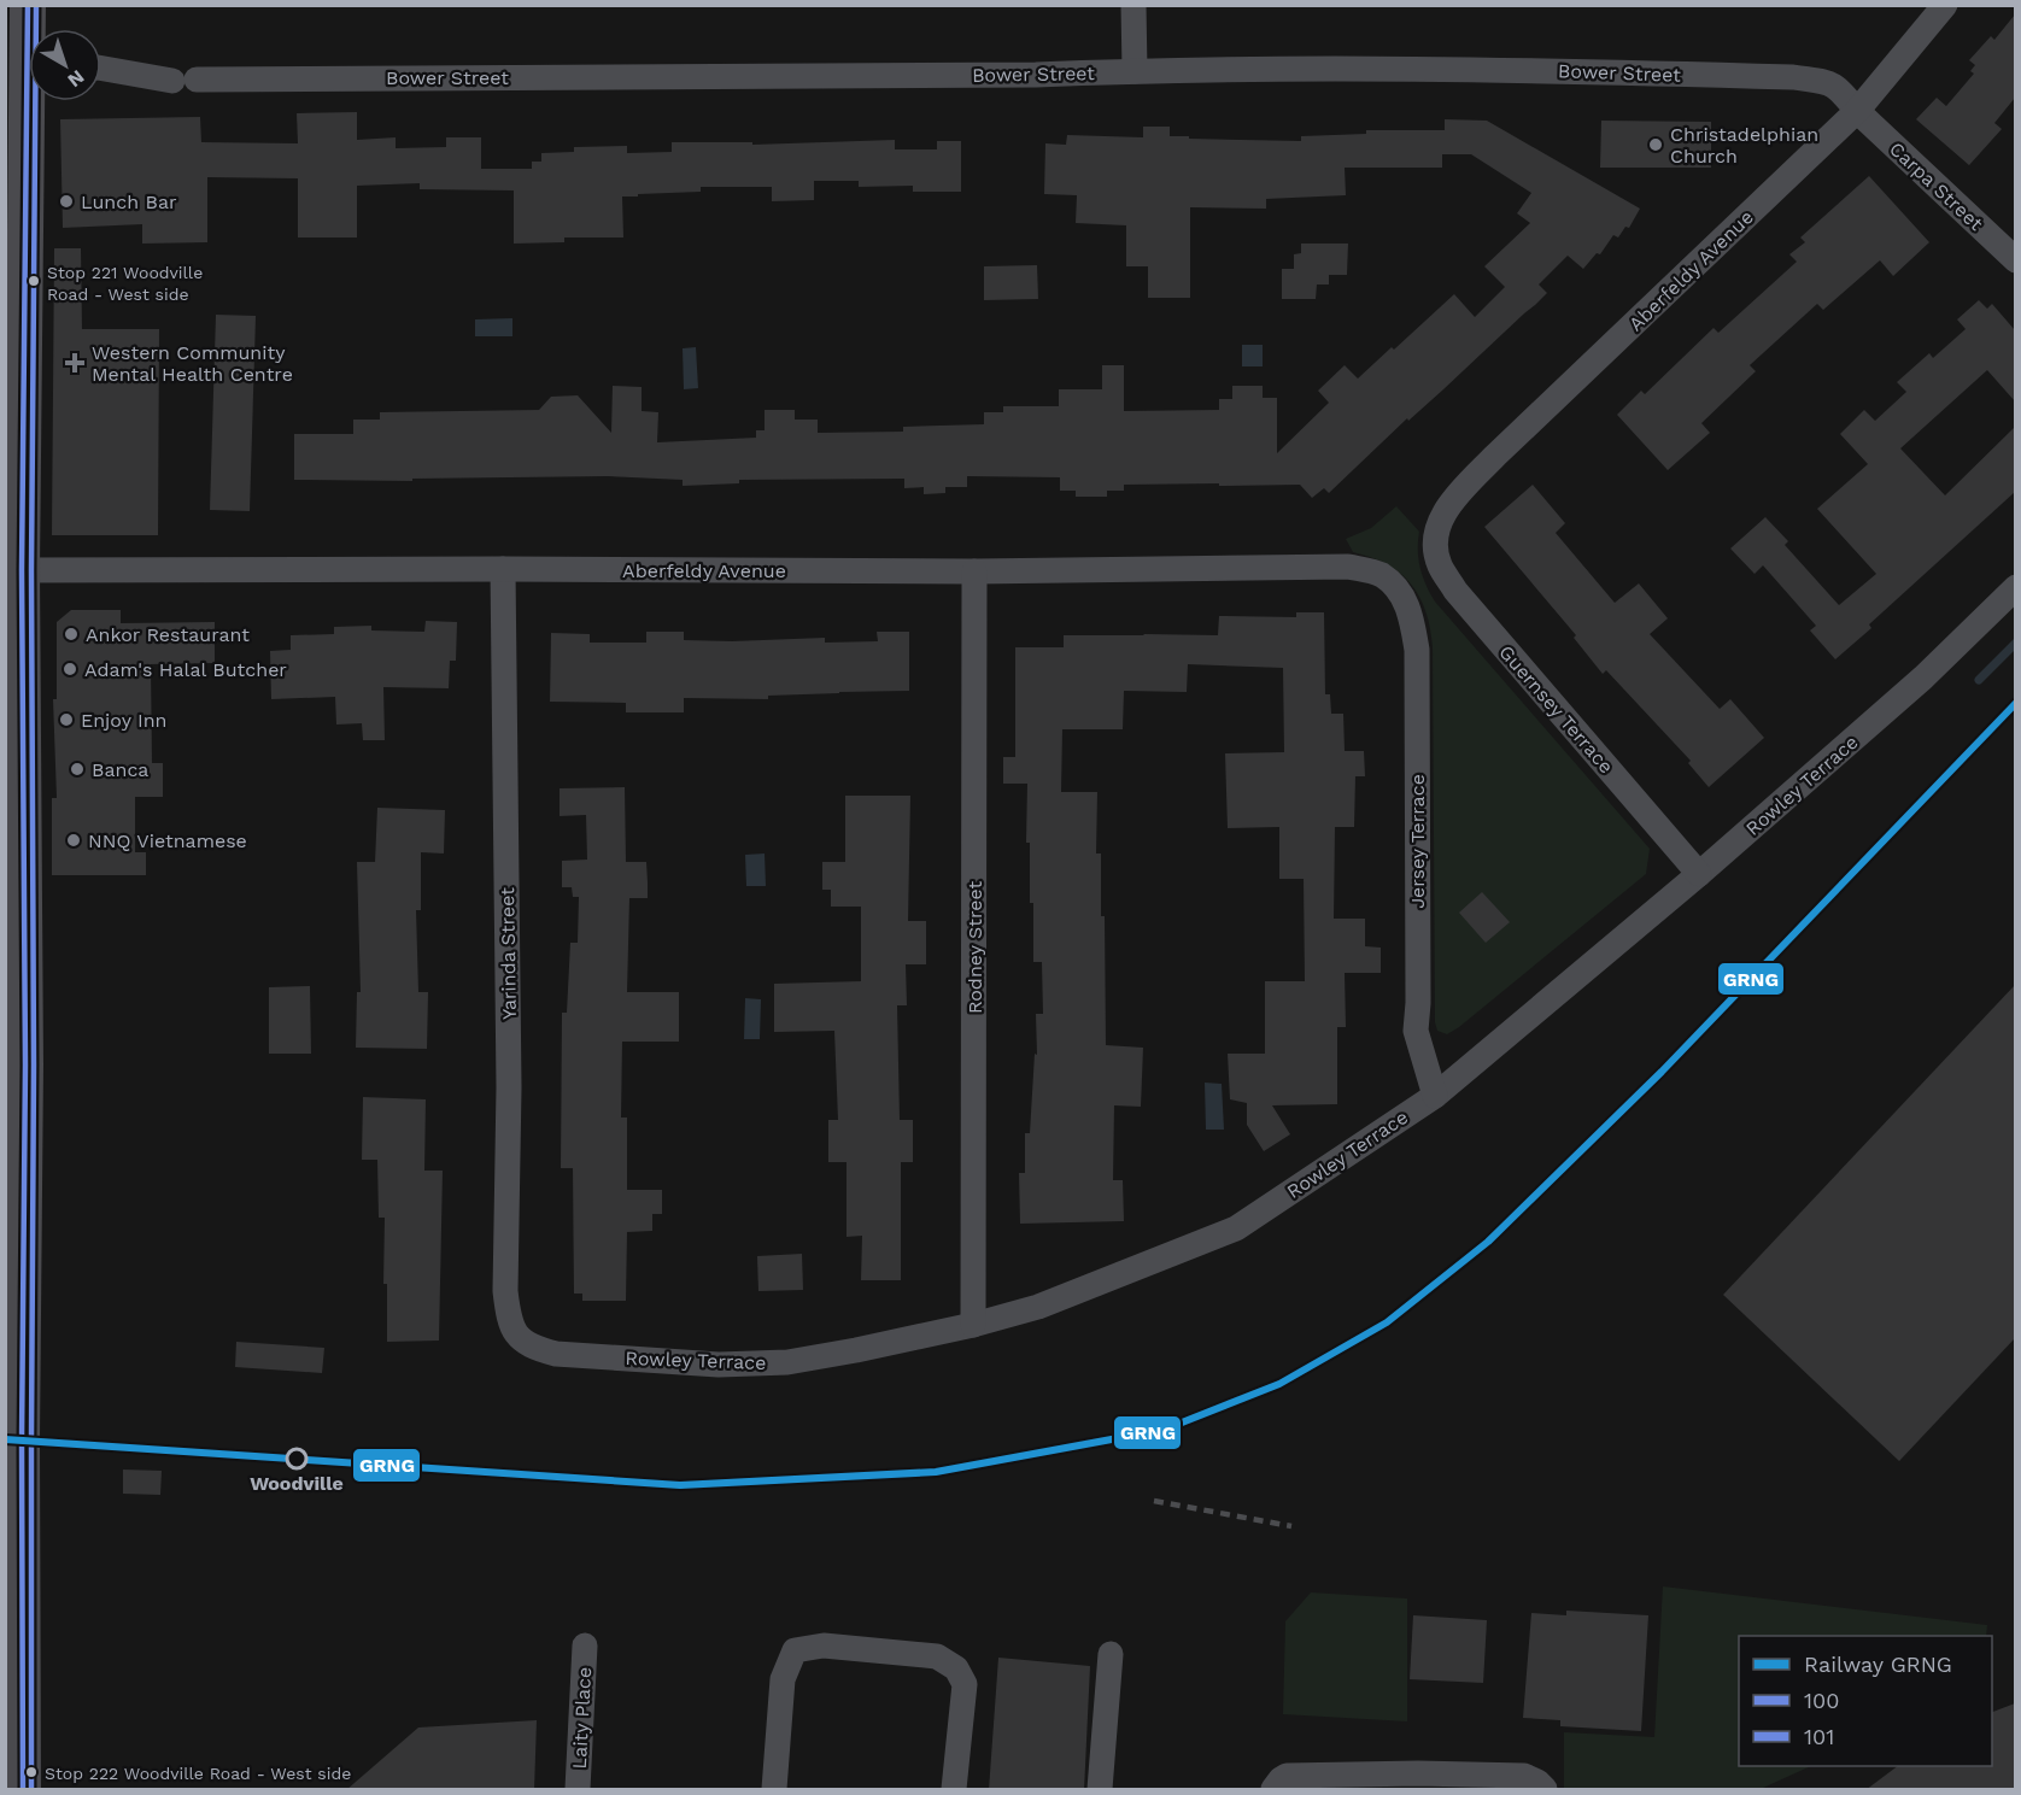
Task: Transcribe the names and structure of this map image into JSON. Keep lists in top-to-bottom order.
{
  "streets": {
    "street": [
      "Bower Street",
      "Carpa Street",
      "Aberfeldy Avenue",
      "Guernsey Terrace",
      "Rowley Terrace",
      "Jersey Terrace",
      "Rodney Street",
      "Yarinda Street",
      "Laity Place"
    ]
  },
  "crossings": [
    ["Bower Street", "Carpa Street"],
    ["Bower Street", "Aberfeldy Avenue"],
    ["Carpa Street", "Aberfeldy Avenue"],
    ["Aberfeldy Avenue", "Guernsey Terrace"],
    ["Aberfeldy Avenue", "Jersey Terrace"],
    ["Aberfeldy Avenue", "Rodney Street"],
    ["Aberfeldy Avenue", "Yarinda Street"],
    ["Guernsey Terrace", "Rowley Terrace"],
    ["Rowley Terrace", "Jersey Terrace"],
    ["Rowley Terrace", "Rodney Street"],
    ["Rowley Terrace", "Yarinda Street"]
  ],
  "places": {
    "other": [
      "Christadelphian Church",
      "Lunch Bar",
      "Stop 221 Woodville Road - West side",
      "Ankor Restaurant",
      "Adam's Halal Butcher",
      "Enjoy Inn",
      "Banca",
      "NNQ Vietnamese",
      "Woodville",
      "Stop 222 Woodville Road - West side"
    ],
    "health": ["Western Community Mental Health Centre"]
  },
  "lines": ["transit line 100", "transit line 101", "rail line GRNG"],
  "legend": ["Railway GRNG", "100", "101"],
  "north": "bottom right"
}
